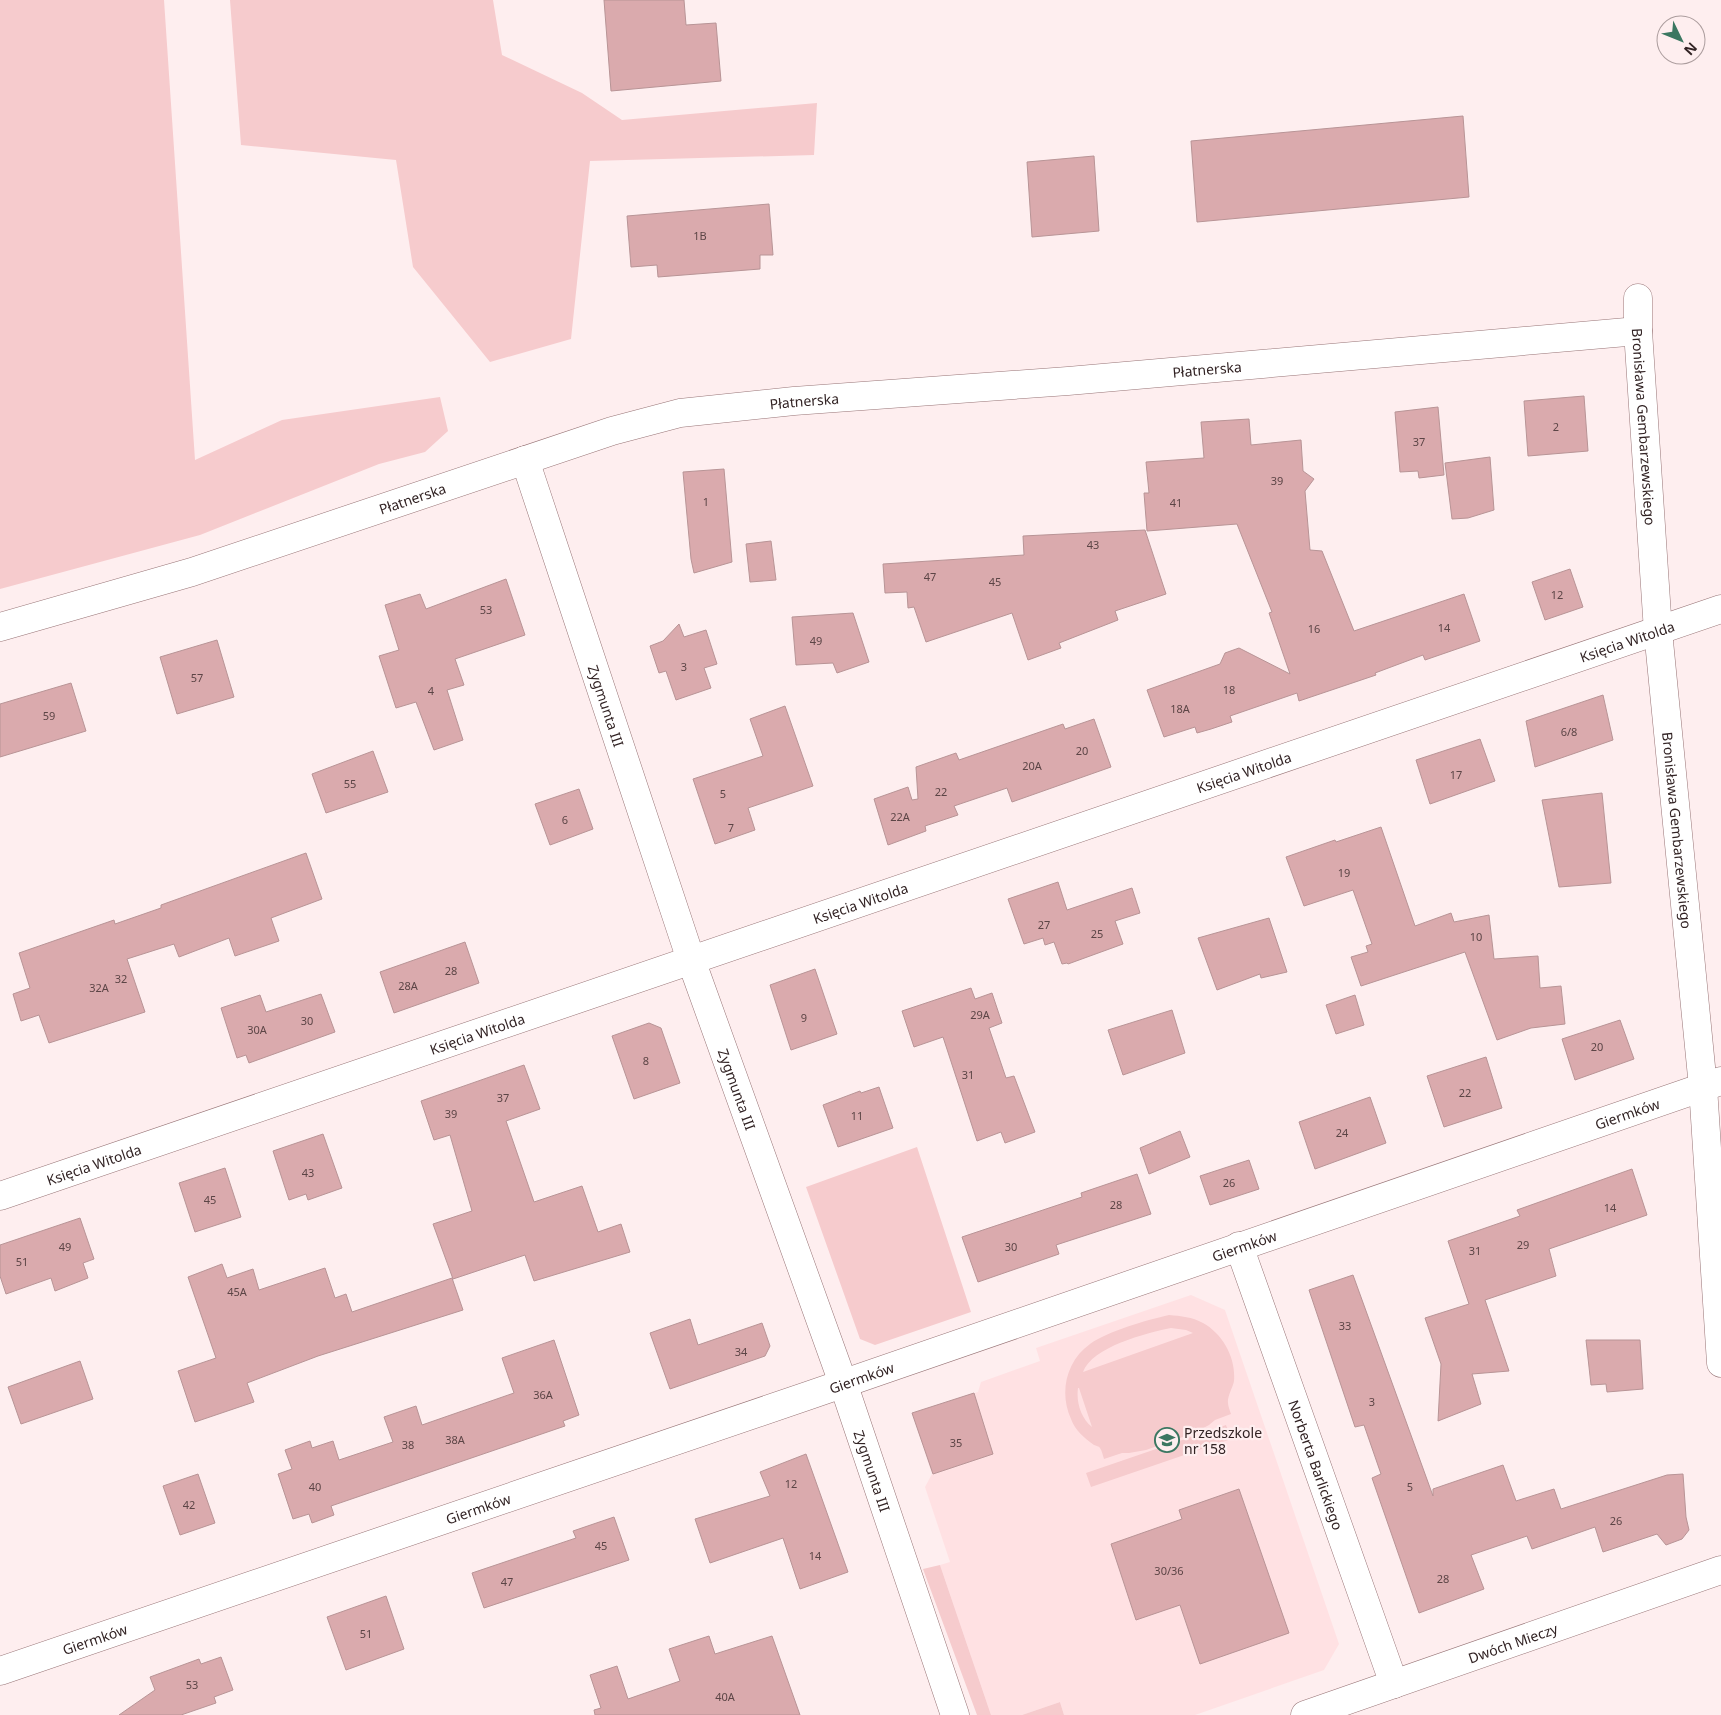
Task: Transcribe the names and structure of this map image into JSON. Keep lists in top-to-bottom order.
{
  "streets": {
    "street": [
      "Płatnerska",
      "Bronisława Gembarzewskiego",
      "Księcia Witolda",
      "Zygmunta III",
      "Giermków",
      "Norberta Barlickiego",
      "Dwóch Mieczy"
    ]
  },
  "crossings": [
    ["Płatnerska", "Bronisława Gembarzewskiego"],
    ["Płatnerska", "Zygmunta III"],
    ["Bronisława Gembarzewskiego", "Księcia Witolda"],
    ["Bronisława Gembarzewskiego", "Giermków"],
    ["Księcia Witolda", "Zygmunta III"],
    ["Zygmunta III", "Giermków"],
    ["Giermków", "Norberta Barlickiego"],
    ["Norberta Barlickiego", "Dwóch Mieczy"]
  ],
  "places": {
    "school or university": ["Przedszkole nr 158"]
  },
  "house_numbers": [
    "1B",
    "2",
    "37",
    "39",
    "1",
    "41",
    "43",
    "47",
    "45",
    "12",
    "53",
    "14",
    "16",
    "49",
    "3",
    "57",
    "18",
    "4",
    "18A",
    "59",
    "6/8",
    "20",
    "20A",
    "17",
    "55",
    "22",
    "5",
    "22A",
    "6",
    "7",
    "19",
    "27",
    "25",
    "10",
    "28",
    "32",
    "28A",
    "32A",
    "29A",
    "9",
    "30",
    "30A",
    "20",
    "8",
    "31",
    "22",
    "37",
    "39",
    "11",
    "24",
    "43",
    "26",
    "45",
    "28",
    "14",
    "29",
    "49",
    "30",
    "31",
    "51",
    "45A",
    "33",
    "34",
    "36A",
    "3",
    "38A",
    "35",
    "38",
    "12",
    "40",
    "5",
    "42",
    "26",
    "45",
    "14",
    "30/36",
    "28",
    "47",
    "51",
    "53",
    "40A"
  ],
  "north": "bottom right"
}
